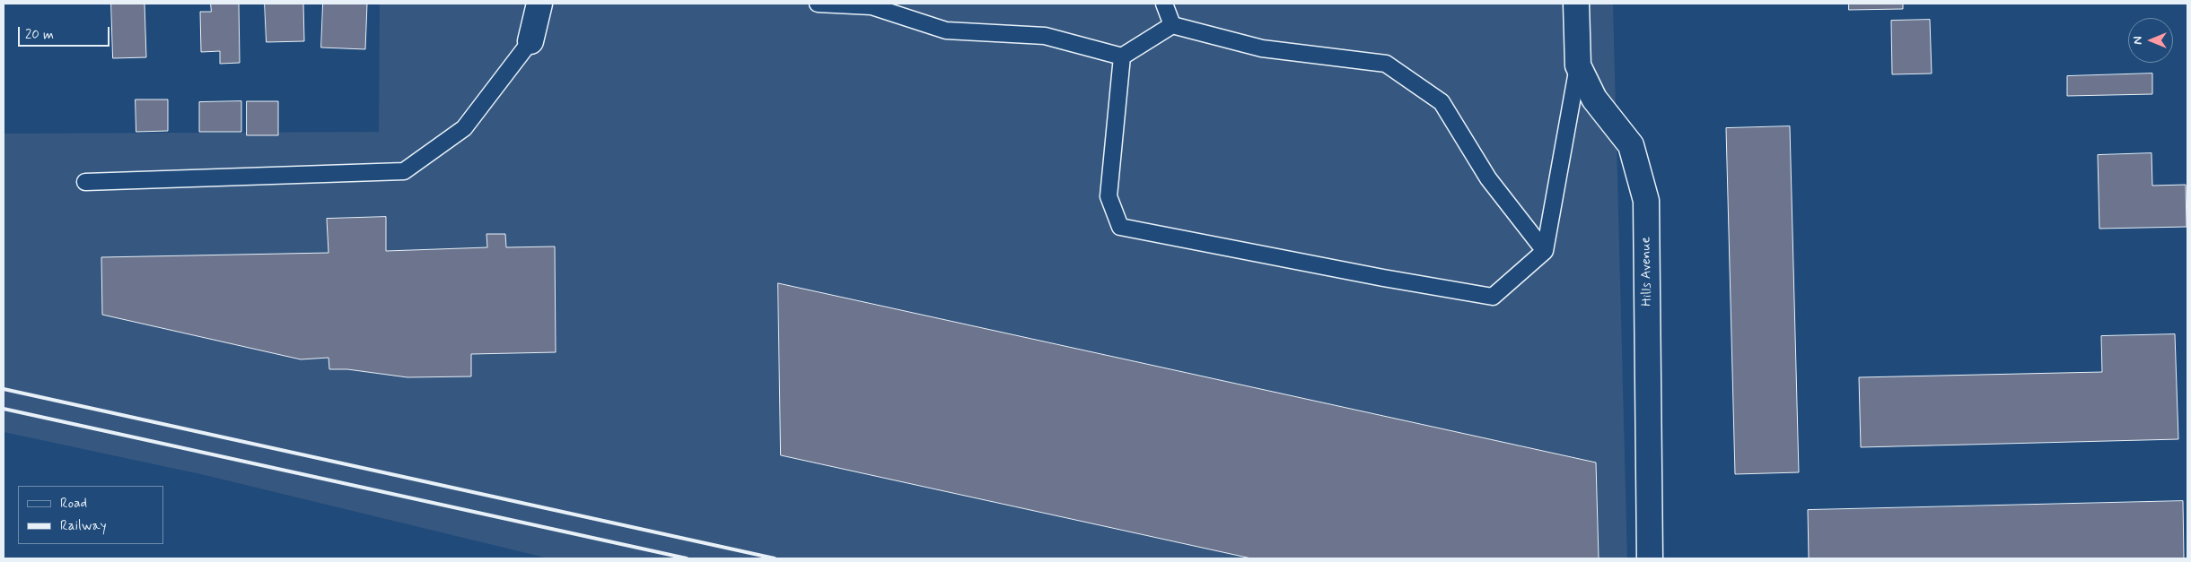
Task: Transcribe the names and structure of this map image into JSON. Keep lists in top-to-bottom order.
{
  "streets": {
    "street": ["Hills Avenue"]
  },
  "legend": ["Road", "Railway"],
  "scale_bar": "20 m",
  "north": "left"
}
